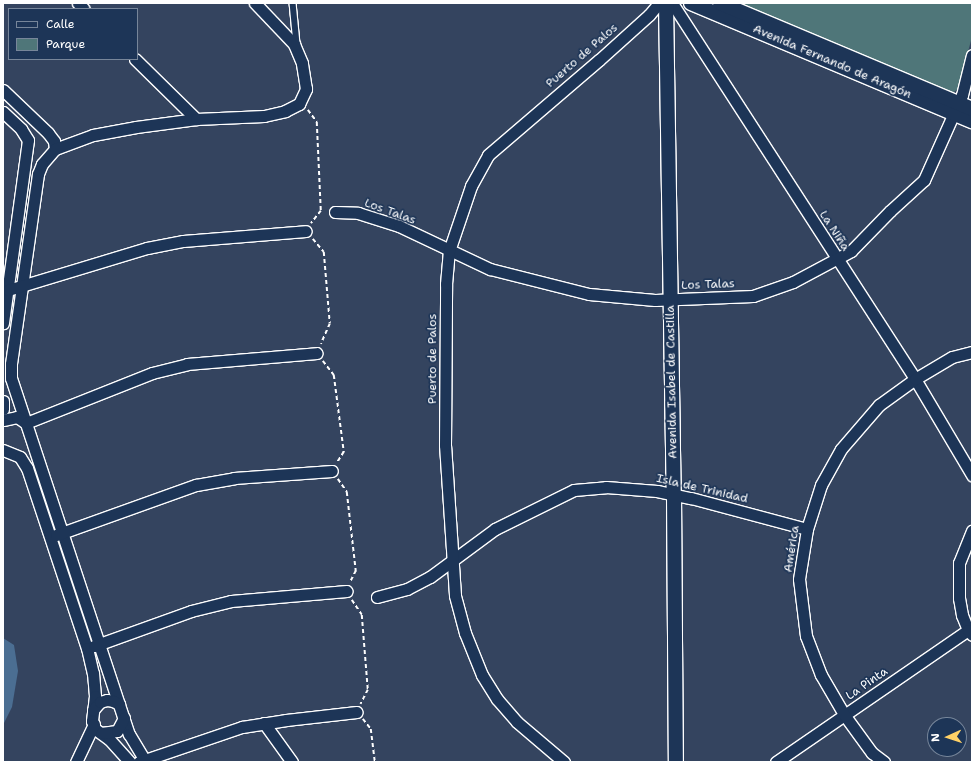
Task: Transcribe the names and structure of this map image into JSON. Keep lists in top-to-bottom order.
{
  "streets": {
    "street": [
      "Puerto de Palos",
      "Avenida Fernando de Aragón",
      "Los Talas",
      "La Niña",
      "Avenida Isabel de Castilla",
      "Isla de Trinidad",
      "América",
      "La Pinta"
    ]
  },
  "crossings": [
    ["Puerto de Palos", "Los Talas"],
    ["Puerto de Palos", "Isla de Trinidad"],
    ["Avenida Fernando de Aragón", "Los Talas"],
    ["Los Talas", "La Niña"],
    ["Los Talas", "Avenida Isabel de Castilla"],
    ["La Niña", "América"],
    ["Avenida Isabel de Castilla", "Isla de Trinidad"],
    ["Isla de Trinidad", "América"],
    ["América", "La Pinta"]
  ],
  "legend": ["Calle", "Parque"],
  "north": "left"
}
